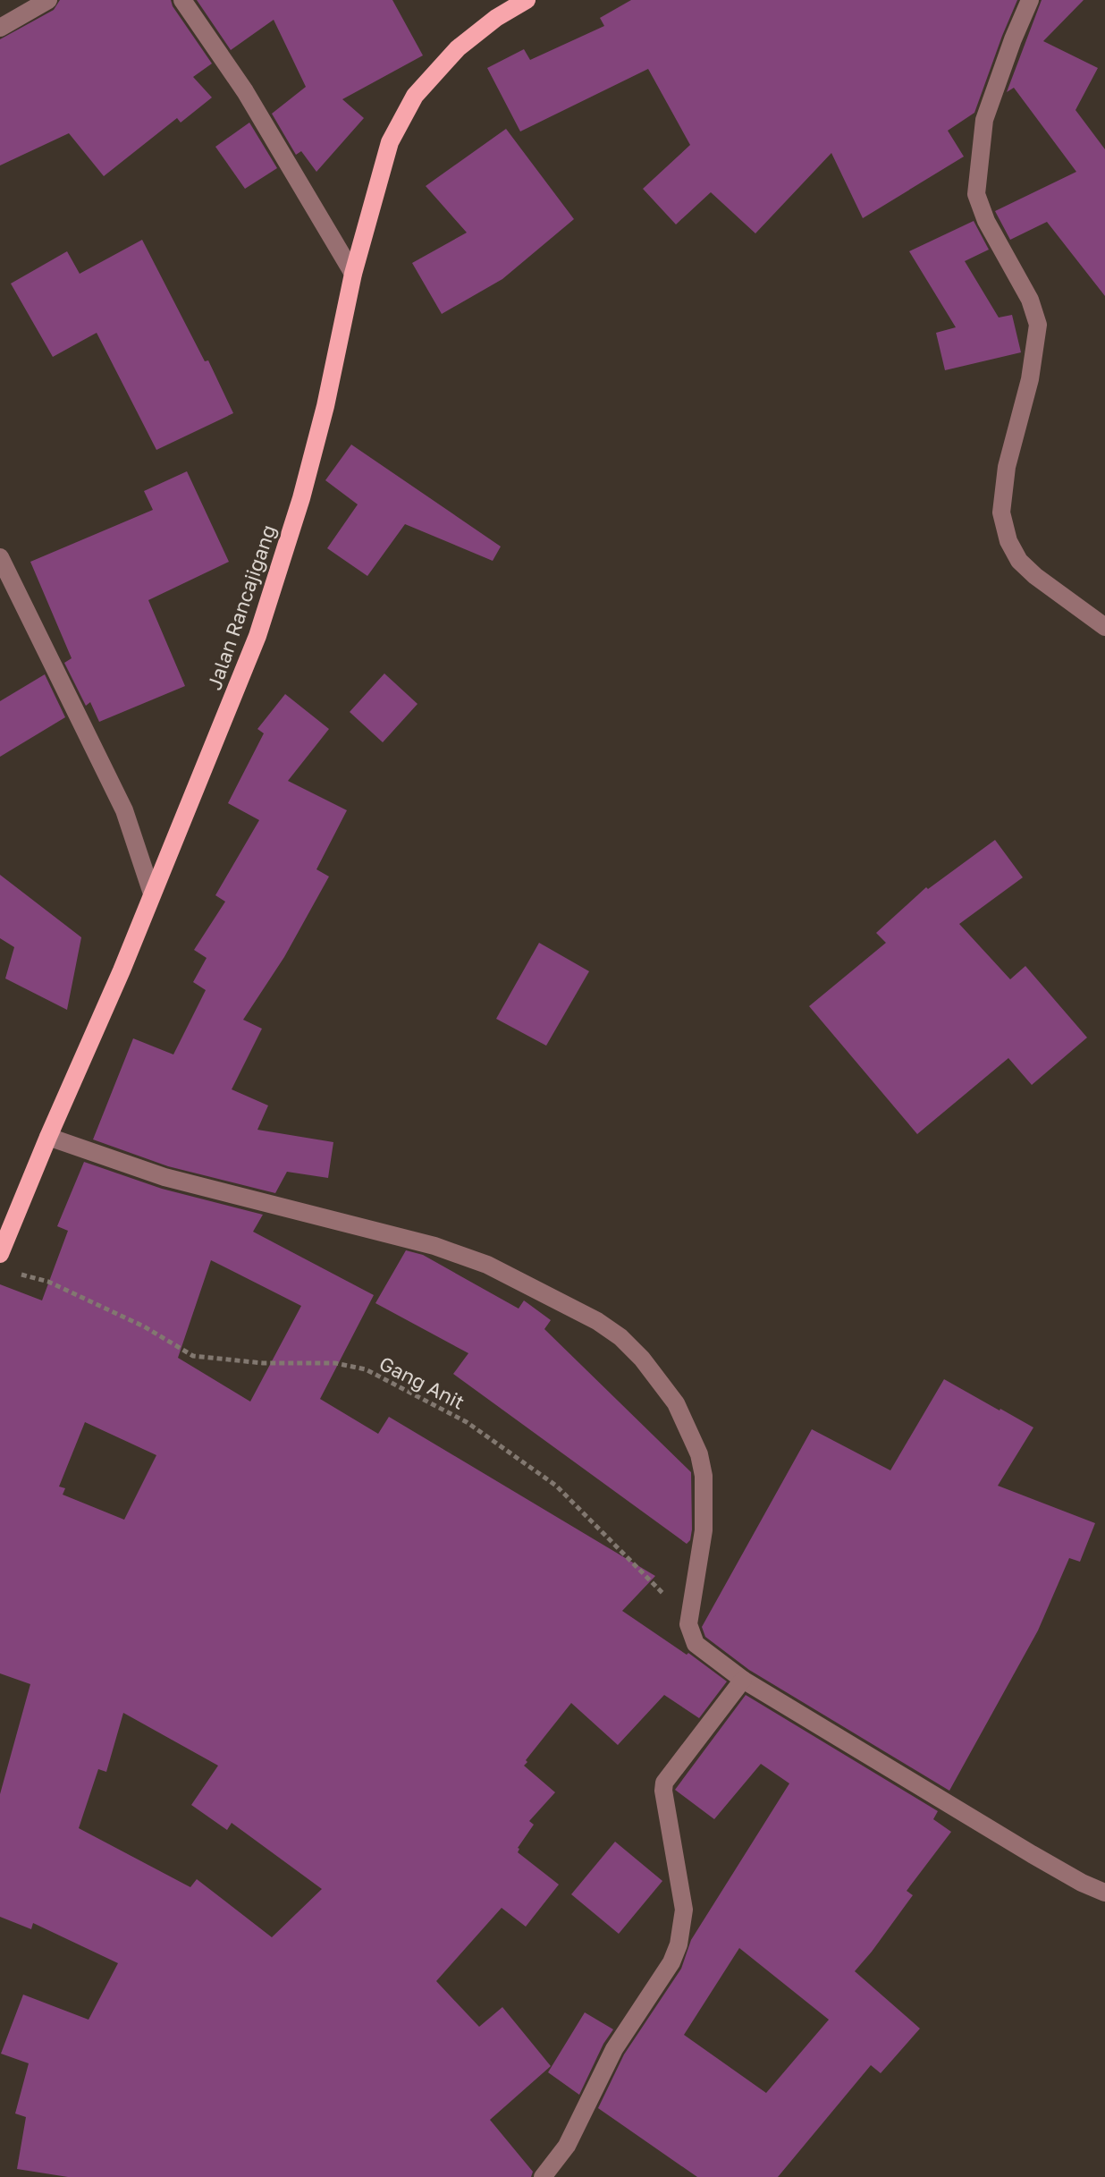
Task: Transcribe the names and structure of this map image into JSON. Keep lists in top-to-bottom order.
{
  "streets": {
    "main road": ["Jalan Rancajigang"],
    "path": ["Gang Anit"]
  }
}
